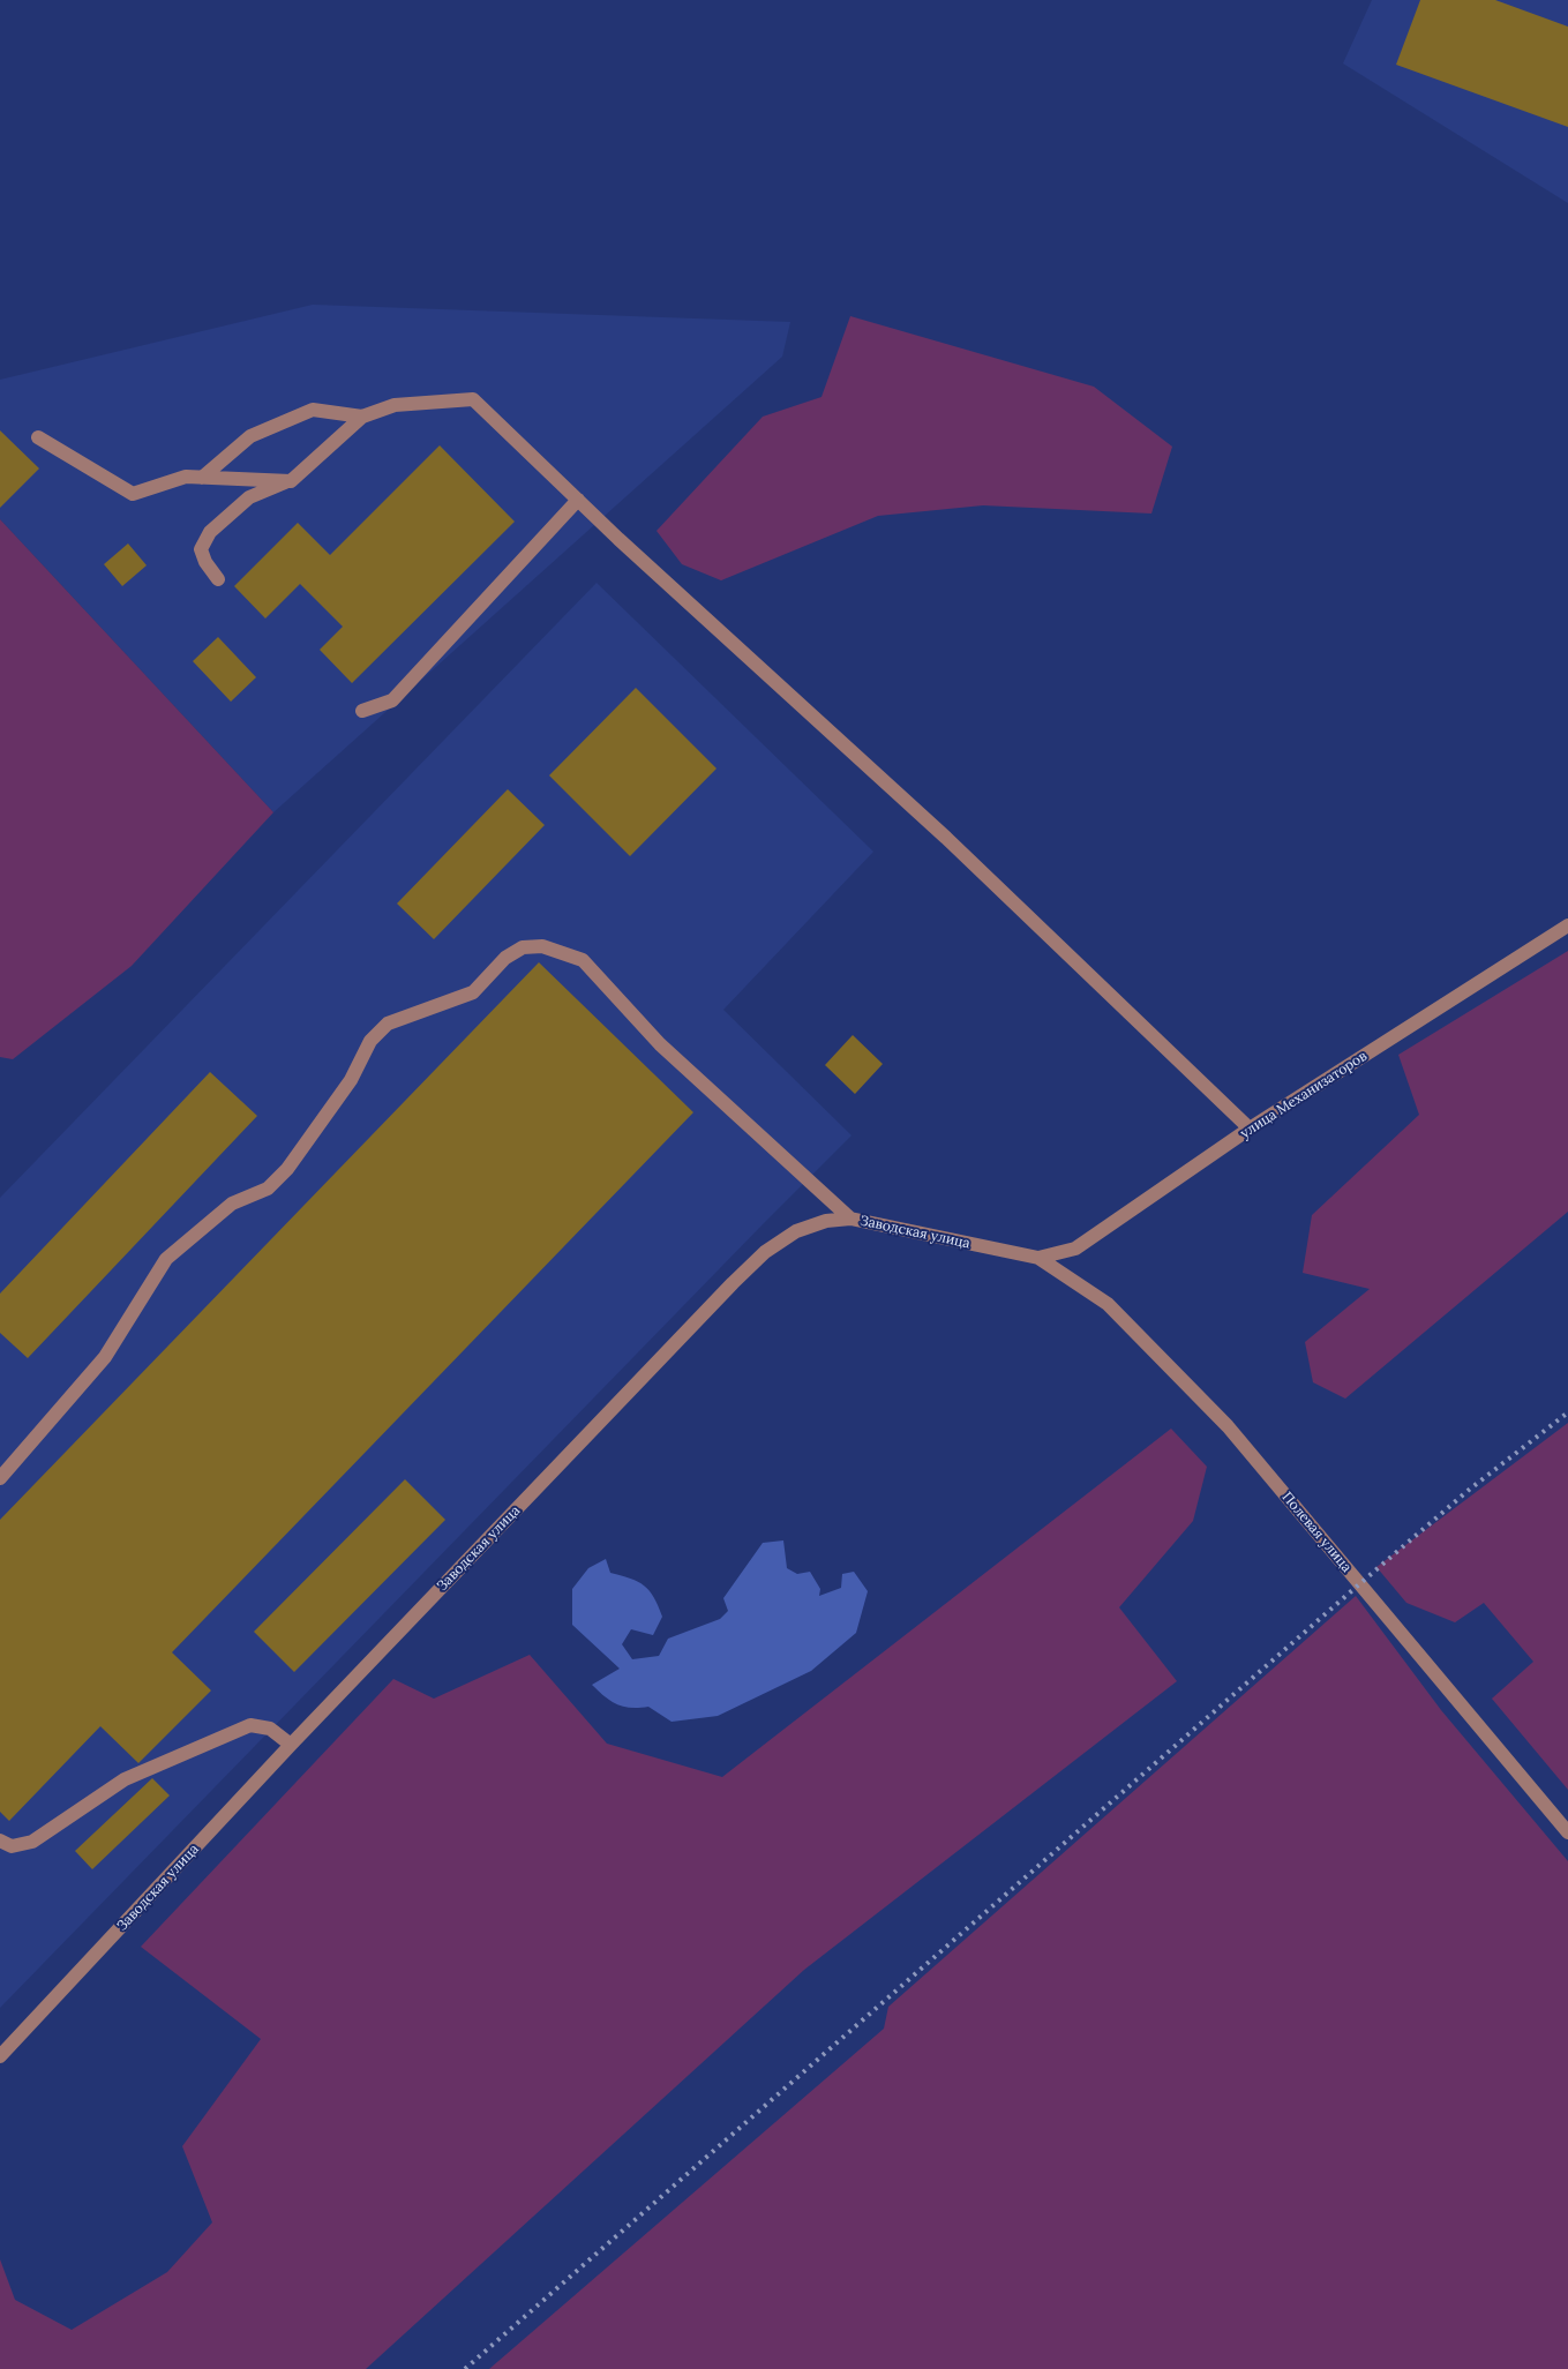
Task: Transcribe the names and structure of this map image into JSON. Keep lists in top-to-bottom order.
{
  "streets": {
    "street": ["улица Механизаторов", "Заводская улица", "Полевая улица"]
  },
  "crossings": [
    ["улица Механизаторов", "Заводская улица"],
    ["улица Механизаторов", "Полевая улица"],
    ["Заводская улица", "Полевая улица"]
  ]
}
